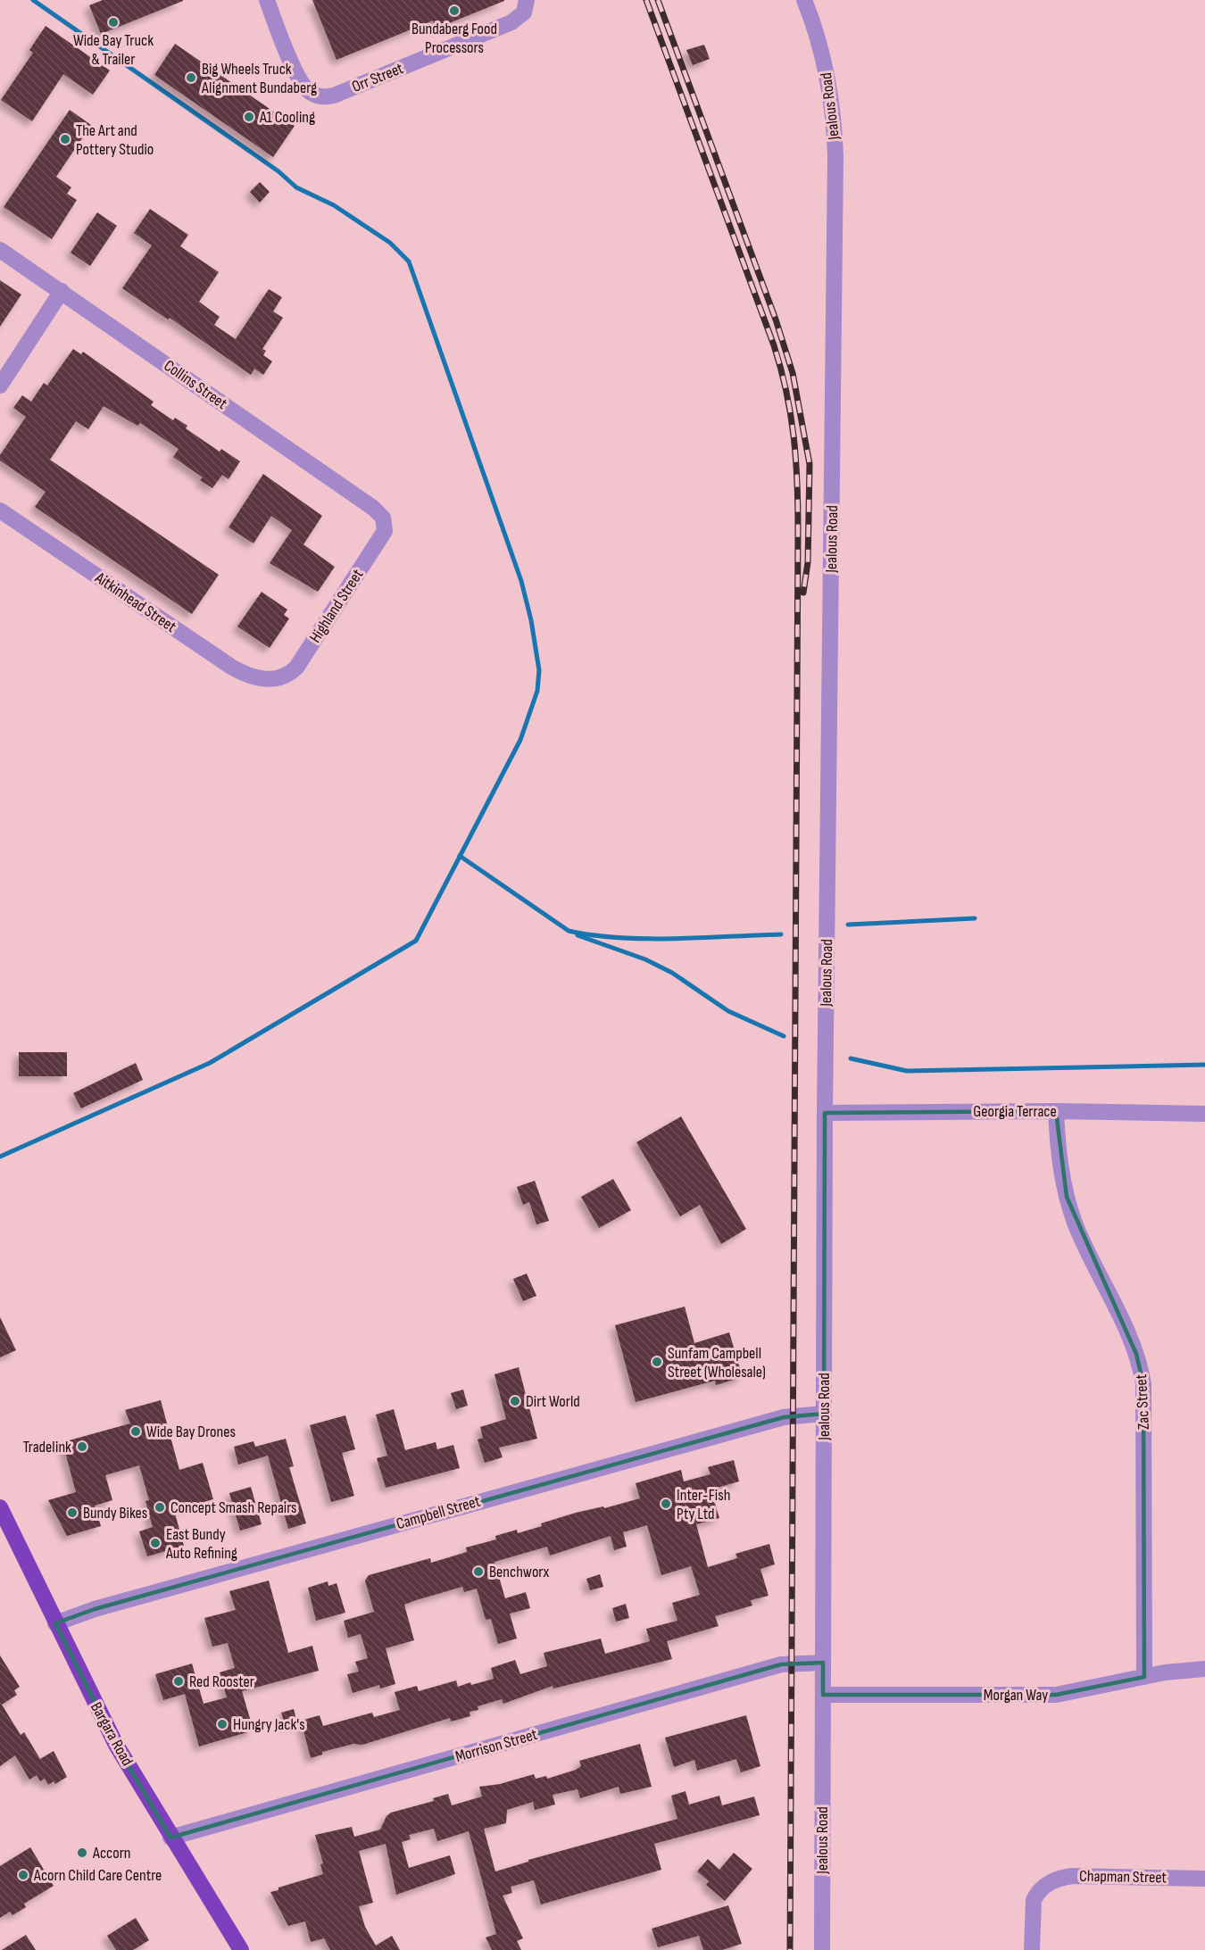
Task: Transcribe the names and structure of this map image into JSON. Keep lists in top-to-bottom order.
{
  "streets": {
    "main road": ["Bargara Road"],
    "street": [
      "Orr Street",
      "Jealous Road",
      "Collins Street",
      "Aitkinhead Street",
      "Highland Street",
      "Georgia Terrace",
      "Zac Street",
      "Campbell Street",
      "Morgan Way",
      "Morrison Street",
      "Chapman Street"
    ]
  },
  "crossings": [
    ["Jealous Road", "Georgia Terrace"],
    ["Jealous Road", "Campbell Street"],
    ["Jealous Road", "Morgan Way"],
    ["Jealous Road", "Morrison Street"],
    ["Collins Street", "Highland Street"],
    ["Aitkinhead Street", "Highland Street"],
    ["Georgia Terrace", "Zac Street"],
    ["Zac Street", "Morgan Way"],
    ["Campbell Street", "Bargara Road"],
    ["Bargara Road", "Morrison Street"]
  ],
  "places": [
    "Bundaberg Food Processors",
    "Wide Bay Truck & Trailer",
    "Big Wheels Truck Alignment Bundaberg",
    "A1 Cooling",
    "The Art and Pottery Studio",
    "Sunfam Campbell Street (Wholesale)",
    "Dirt World",
    "Wide Bay Drones",
    "Tradelink",
    "Inter-Fish Pty Ltd",
    "Concept Smash Repairs",
    "Bundy Bikes",
    "East Bundy Auto Refining",
    "Benchworx",
    "Red Rooster",
    "Hungry Jack's",
    "Accorn",
    "Acorn Child Care Centre"
  ]
}
